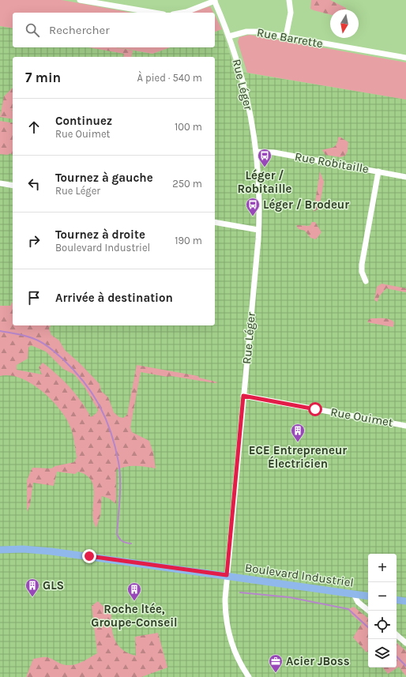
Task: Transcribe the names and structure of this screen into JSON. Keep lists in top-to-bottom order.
{
  "streets": {
    "main road": ["Boulevard Industriel"],
    "street": [
      "Rue Barrette",
      "Rue Léger",
      "Rue Robitaille",
      "Rue Ouimet"
    ]
  },
  "crossings": [
    ["Rue Barrette", "Rue Léger"],
    ["Rue Léger", "Rue Robitaille"],
    ["Rue Léger", "Rue Ouimet"],
    ["Rue Léger", "Boulevard Industriel"]
  ],
  "places": {
    "bus stop": ["Léger / Robitaille", "Léger / Brodeur"],
    "building": ["ECE Entrepreneur Électricien", "GLS", "Roche ltée, Groupe-Conseil"],
    "office": ["Acier JBoss"]
  },
  "north": "bottom",
  "page": {
    "search": "Rechercher",
    "heading": ["7 min", "À pied · 540 m"],
    "list": [
      ["Continuez", "Rue Ouimet", "100 m"],
      ["Tournez à gauche", "Rue Léger", "250 m"],
      ["Tournez à droite", "Boulevard Industriel", "190 m"],
      "Arrivée à destination"
    ],
    "map_buttons": ["+", "−"]
  }
}
